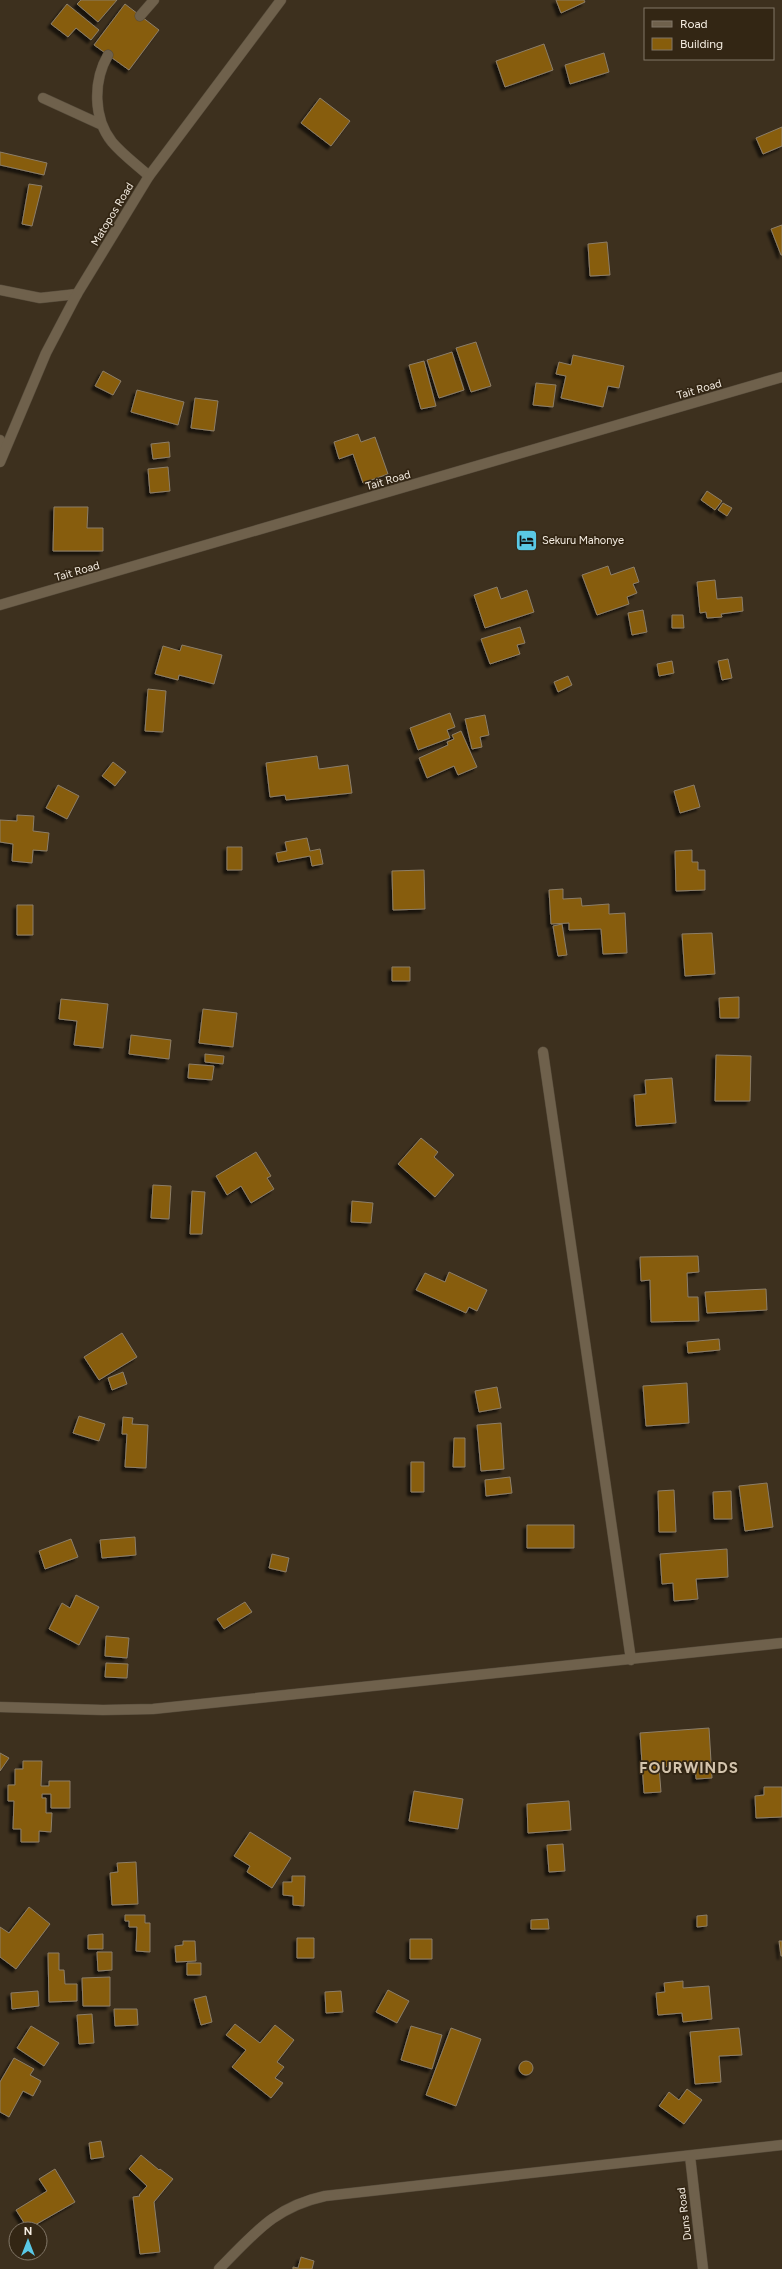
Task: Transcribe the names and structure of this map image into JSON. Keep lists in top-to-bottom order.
{
  "streets": {
    "street": ["Matopos Road", "Tait Road", "Duns Road"]
  },
  "districts": ["FOURWINDS"],
  "places": {
    "hotel": ["Sekuru Mahonye"]
  },
  "legend": ["Road", "Building"],
  "north": "top"
}
